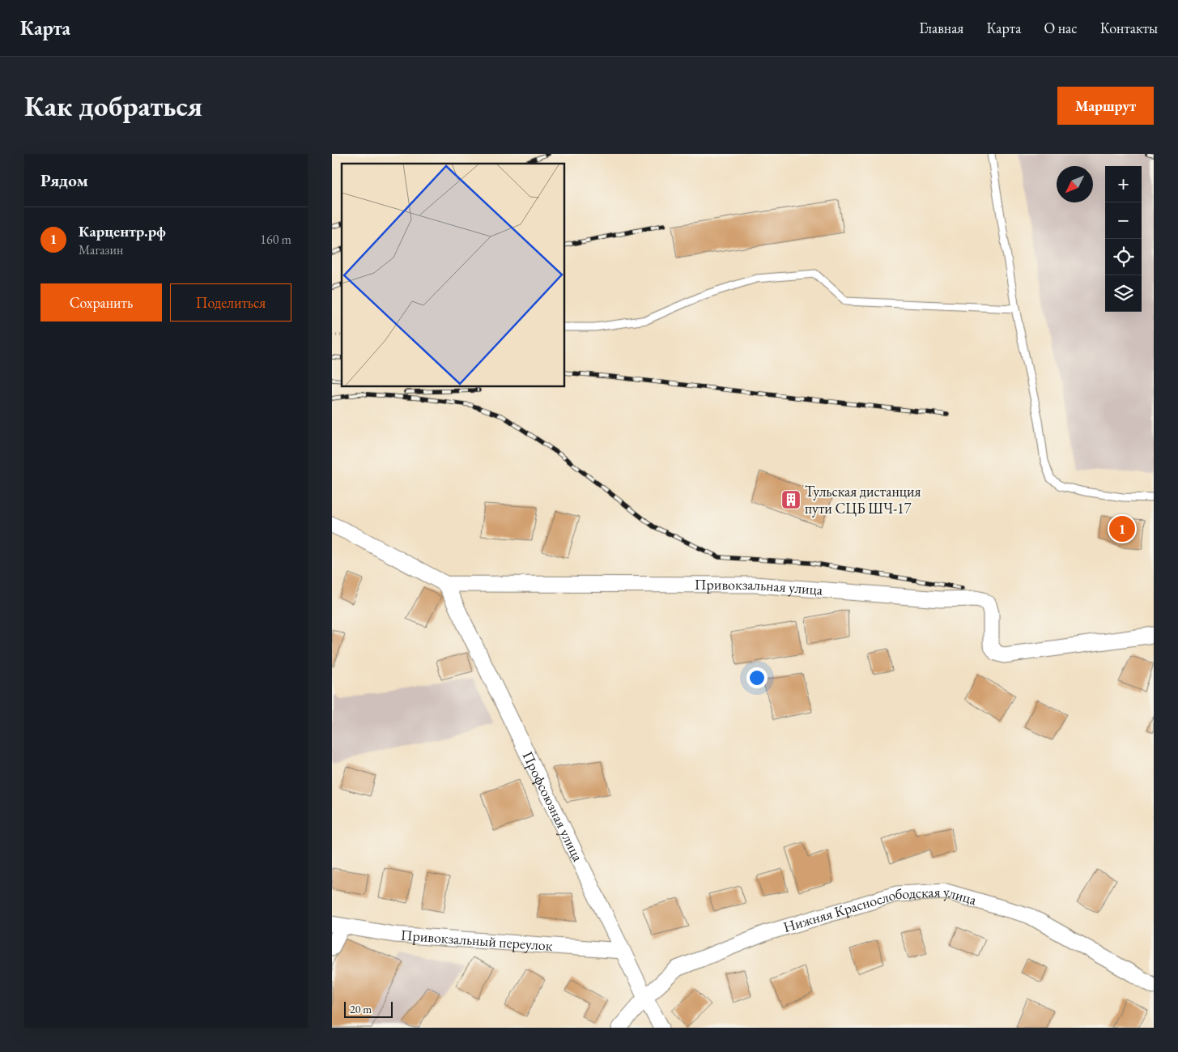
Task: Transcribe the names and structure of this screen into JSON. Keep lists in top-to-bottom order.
{
  "streets": {
    "street": [
      "Привокзальная улица",
      "Профсоюзная улица",
      "Нижняя Краснослободская улица",
      "Привокзальный переулок"
    ]
  },
  "crossings": [
    ["Привокзальная улица", "Профсоюзная улица"],
    ["Профсоюзная улица", "Нижняя Краснослободская улица"],
    ["Профсоюзная улица", "Привокзальный переулок"]
  ],
  "places": {
    "building": ["Тульская дистанция пути СЦБ ШЧ-17"]
  },
  "scale_bar": "20 m",
  "north": "bottom left",
  "page": {
    "header": "Карта",
    "nav": [
      "Главная",
      "Карта",
      "О нас",
      "Контакты"
    ],
    "buttons": [
      "Маршрут",
      ["Сохранить", "Поделиться"]
    ],
    "title": "Как добраться",
    "heading": "Рядом",
    "map_buttons": ["+", "−"],
    "list": [
      {
        "mark": "1",
        "name": "Карцентр.рф",
        "note": "Магазин",
        "value": "160 m"
      }
    ],
    "pins": "1",
    "scale": "20 m"
  }
}
